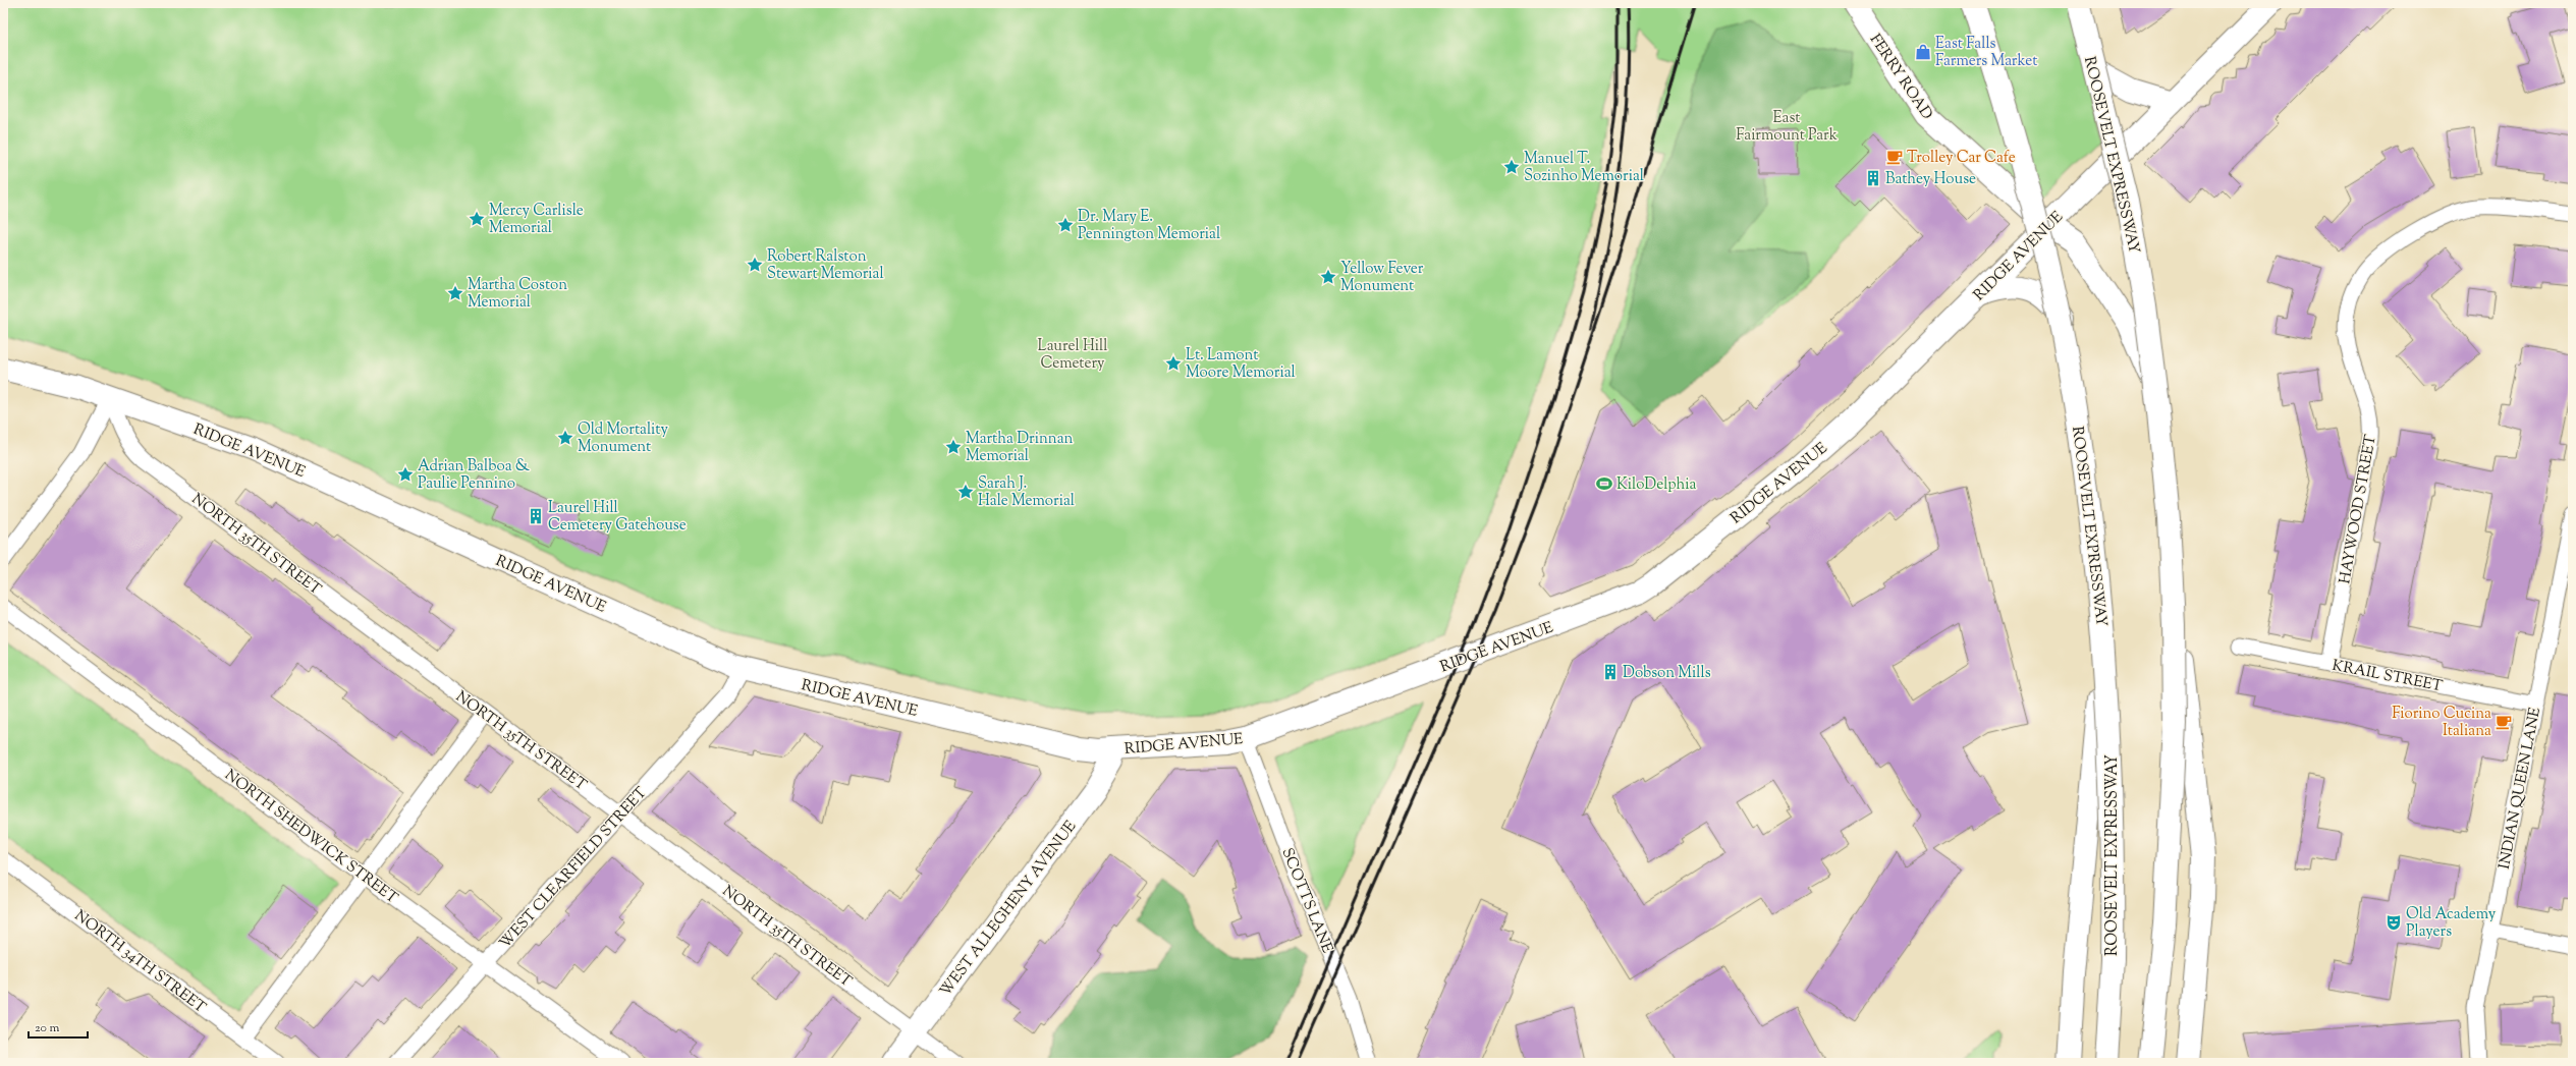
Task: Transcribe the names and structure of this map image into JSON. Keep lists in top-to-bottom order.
{
  "streets": {
    "main road": [
      "FERRY ROAD",
      "ROOSEVELT EXPRESSWAY",
      "RIDGE AVENUE",
      "WEST ALLEGHENY AVENUE"
    ],
    "street": [
      "HAYWOOD STREET",
      "NORTH 35TH STREET",
      "KRAIL STREET",
      "INDIAN QUEEN LANE",
      "NORTH SHEDWICK STREET",
      "WEST CLEARFIELD STREET",
      "SCOTTS LANE",
      "NORTH 34TH STREET"
    ]
  },
  "crossings": [
    ["FERRY ROAD", "RIDGE AVENUE"],
    ["RIDGE AVENUE", "NORTH 35TH STREET"],
    ["RIDGE AVENUE", "WEST CLEARFIELD STREET"],
    ["RIDGE AVENUE", "SCOTTS LANE"],
    ["RIDGE AVENUE", "WEST ALLEGHENY AVENUE"],
    ["HAYWOOD STREET", "KRAIL STREET"],
    ["NORTH 35TH STREET", "WEST CLEARFIELD STREET"],
    ["NORTH 35TH STREET", "WEST ALLEGHENY AVENUE"],
    ["KRAIL STREET", "INDIAN QUEEN LANE"],
    ["NORTH SHEDWICK STREET", "WEST CLEARFIELD STREET"]
  ],
  "parks": ["East Fairmount Park", "Laurel Hill Cemetery"],
  "places": {
    "shop": ["East Falls Farmers Market"],
    "cafe": ["Trolley Car Cafe", "Fiorino Cucina Italiana"],
    "place": [
      "Manuel T. Sozinho Memorial",
      "Mercy Carlisle Memorial",
      "Dr. Mary E. Pennington Memorial",
      "Robert Ralston Stewart Memorial",
      "Yellow Fever Monument",
      "Martha Coston Memorial",
      "Lt. Lamont Moore Memorial",
      "Old Mortality Monument",
      "Martha Drinnan Memorial",
      "Adrian Balboa & Paulie Pennino",
      "Sarah J. Hale Memorial"
    ],
    "building": ["Bathey House", "Laurel Hill Cemetery Gatehouse", "Dobson Mills"],
    "sports": ["KiloDelphia"],
    "theatre": ["Old Academy Players"]
  },
  "scale_bar": "20 m"
}
